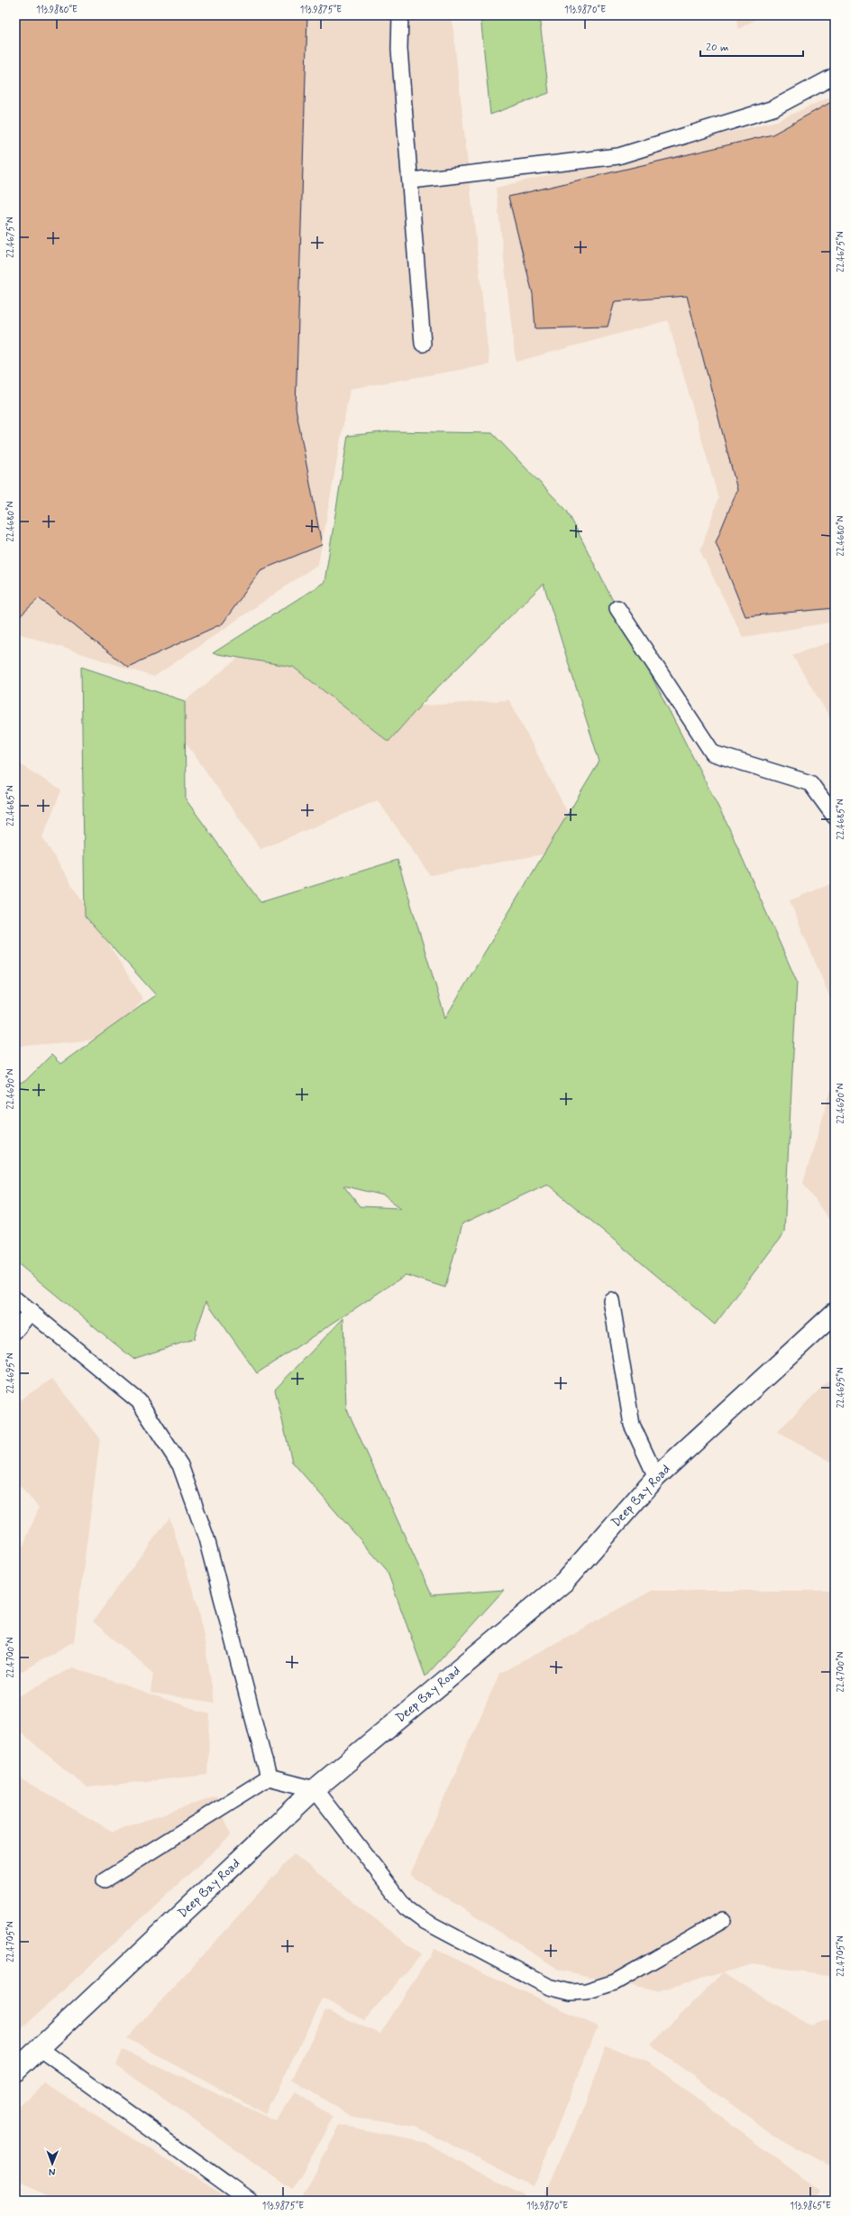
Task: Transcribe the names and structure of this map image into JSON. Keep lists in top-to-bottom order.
{
  "streets": {
    "street": ["Deep Bay Road"]
  },
  "scale_bar": "20 m",
  "north": "bottom",
  "coordinates": [
    "113.9880°E",
    "113.9875°E",
    "113.9870°E",
    "22.4675°N",
    "22.4680°N",
    "22.4685°N",
    "22.4690°N",
    "22.4695°N",
    "22.4700°N",
    "22.4705°N",
    "113.9865°E"
  ]
}
